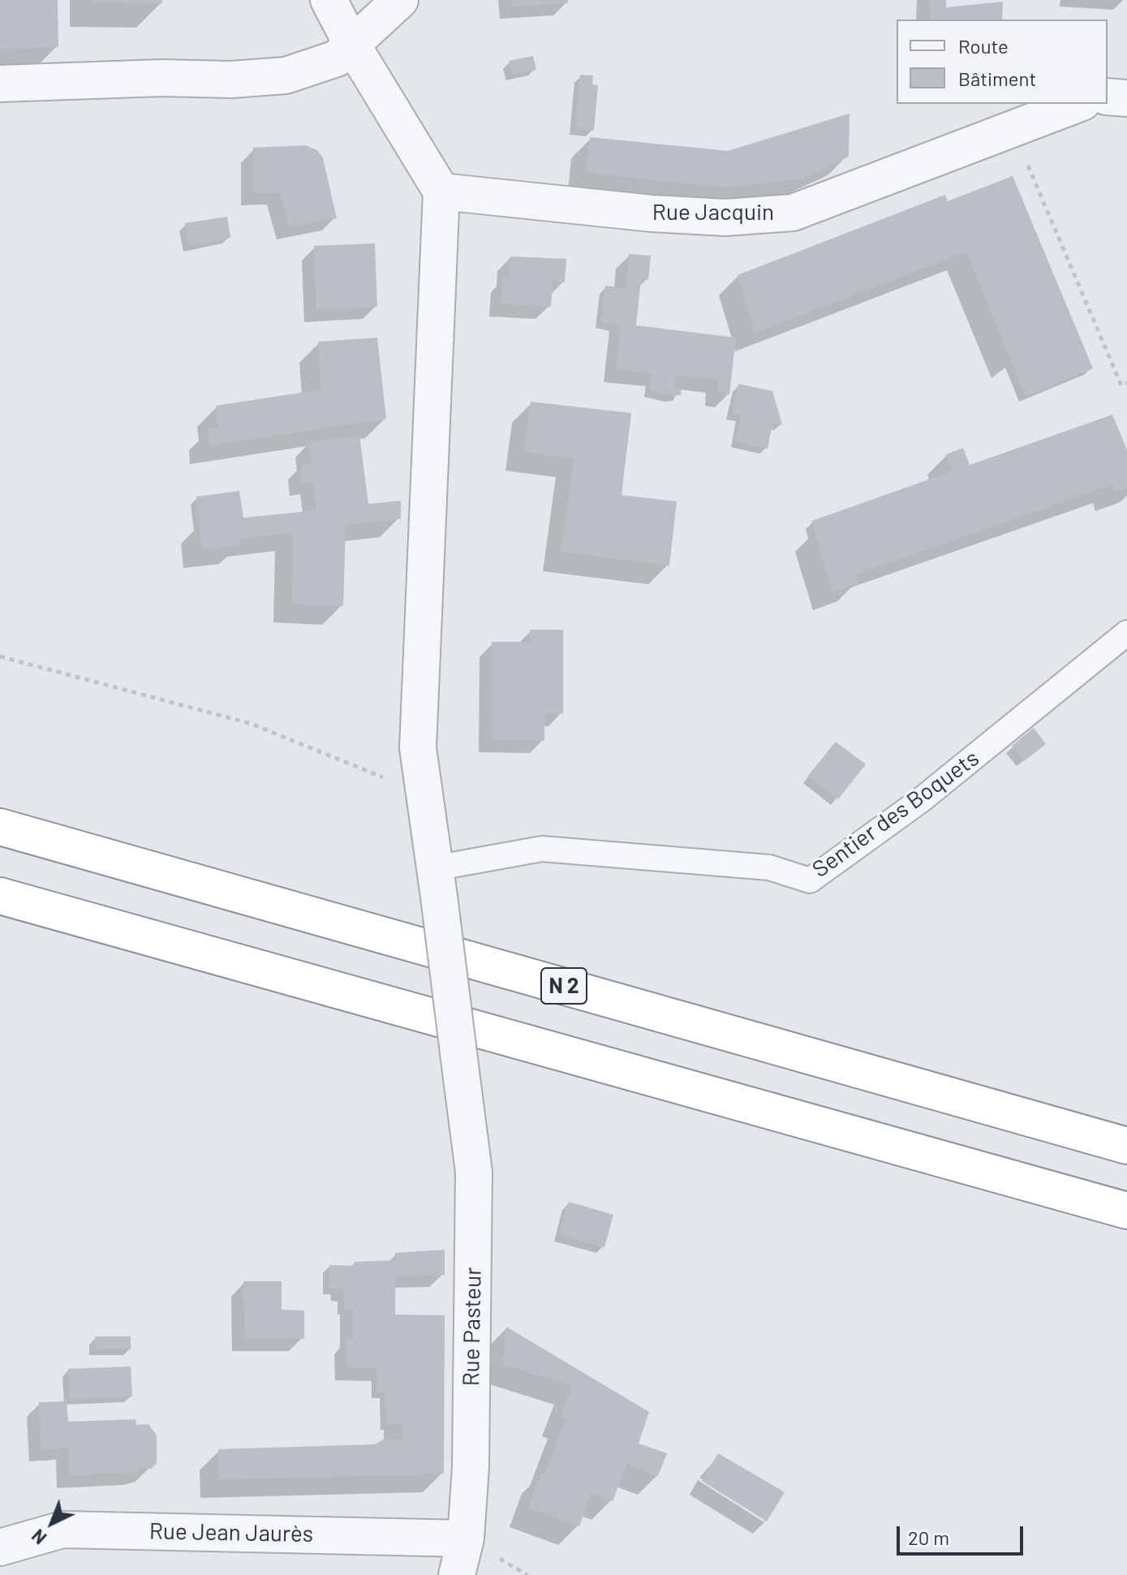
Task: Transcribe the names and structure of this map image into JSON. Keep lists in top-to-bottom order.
{
  "streets": {
    "highway": ["N 2"],
    "street": ["Rue Jacquin", "Rue Pasteur", "Rue Jean Jaurès"],
    "lane": ["Sentier des Boquets"]
  },
  "crossings": [
    ["Rue Jacquin", "Rue Pasteur"],
    ["Sentier des Boquets", "Rue Pasteur"],
    ["Rue Pasteur", "Rue Jean Jaurès"]
  ],
  "legend": ["Route", "Bâtiment"],
  "scale_bar": "20 m",
  "north": "bottom left"
}
